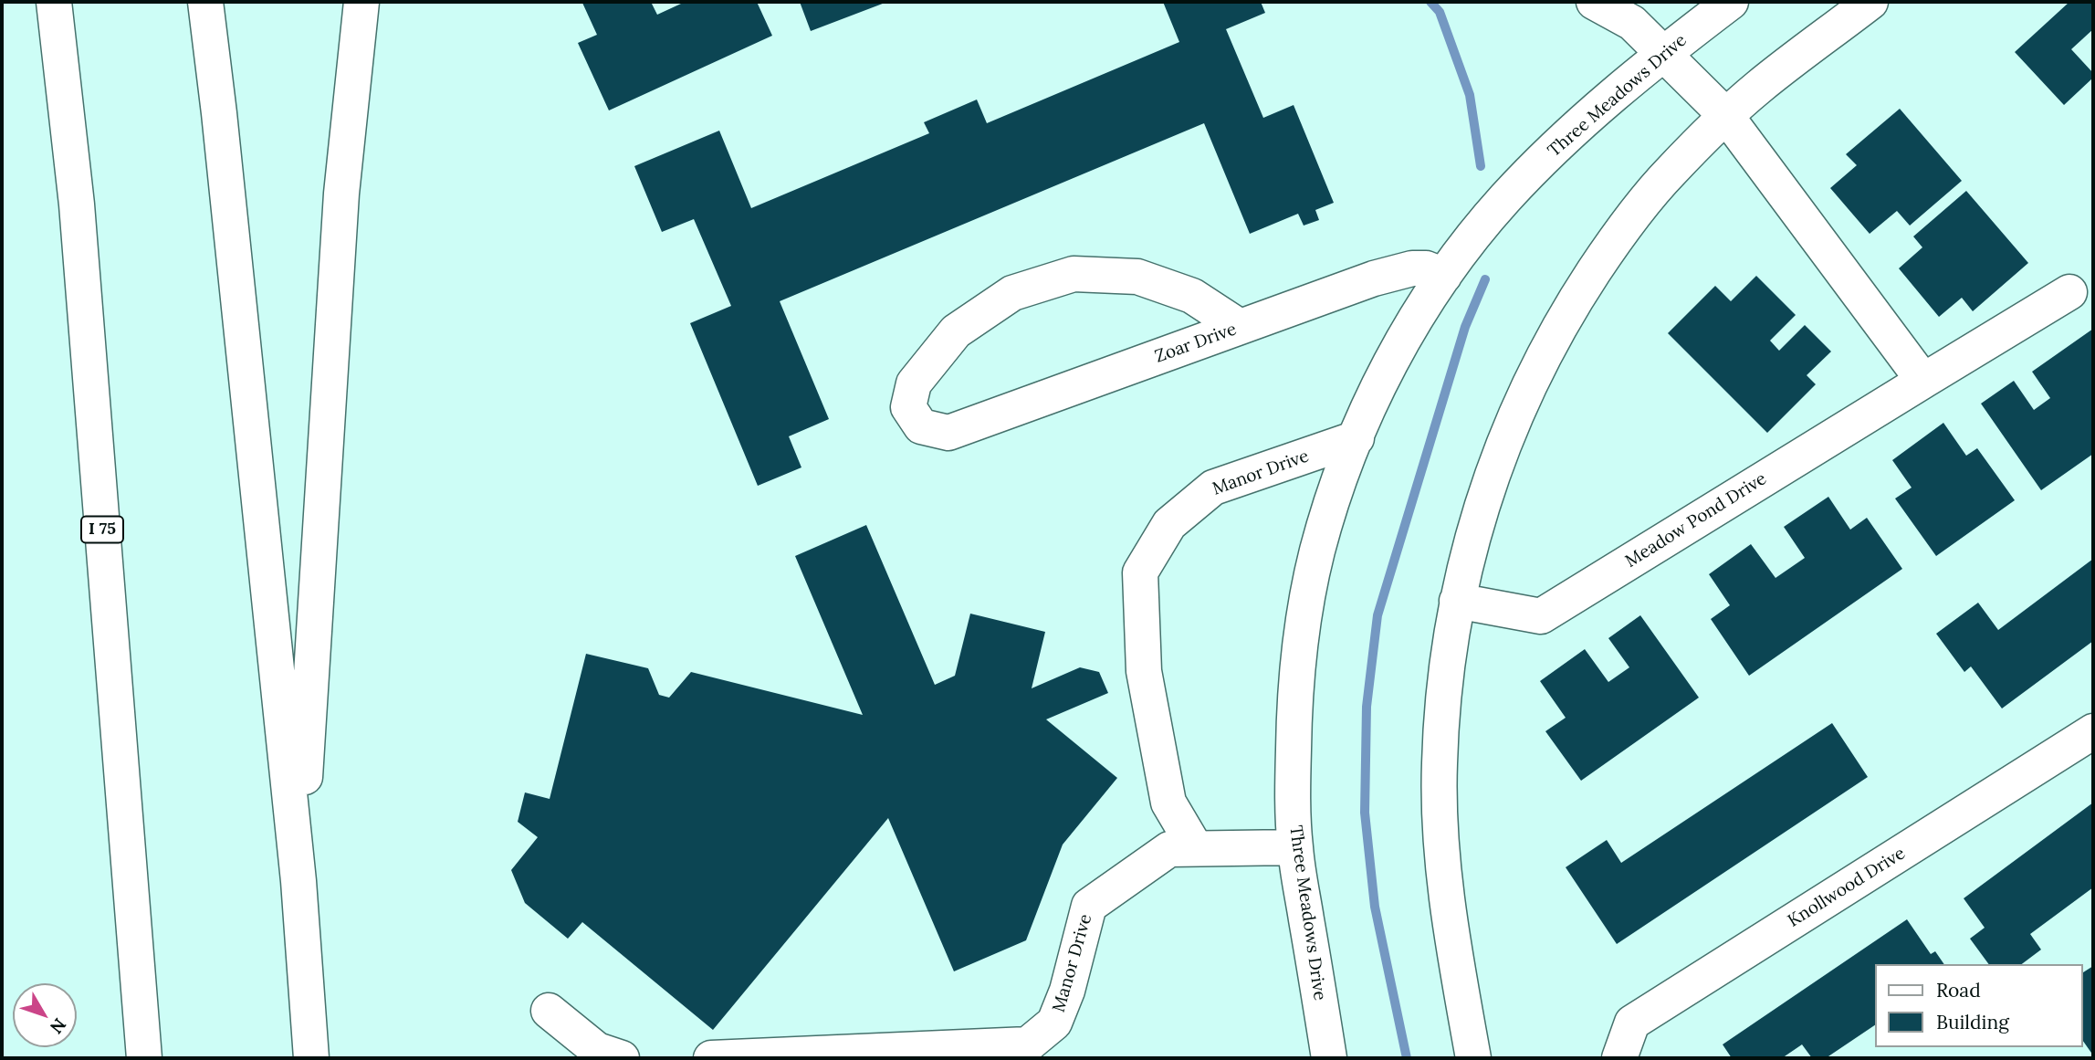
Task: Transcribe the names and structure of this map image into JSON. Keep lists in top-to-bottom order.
{
  "streets": {
    "main road": [
      "Three Meadows Drive",
      "Zoar Drive",
      "Manor Drive",
      "Meadow Pond Drive",
      "I 75",
      "Knollwood Drive"
    ]
  },
  "crossings": [
    ["Three Meadows Drive", "Zoar Drive"],
    ["Three Meadows Drive", "Manor Drive"]
  ],
  "legend": ["Road", "Building"],
  "north": "bottom right"
}
